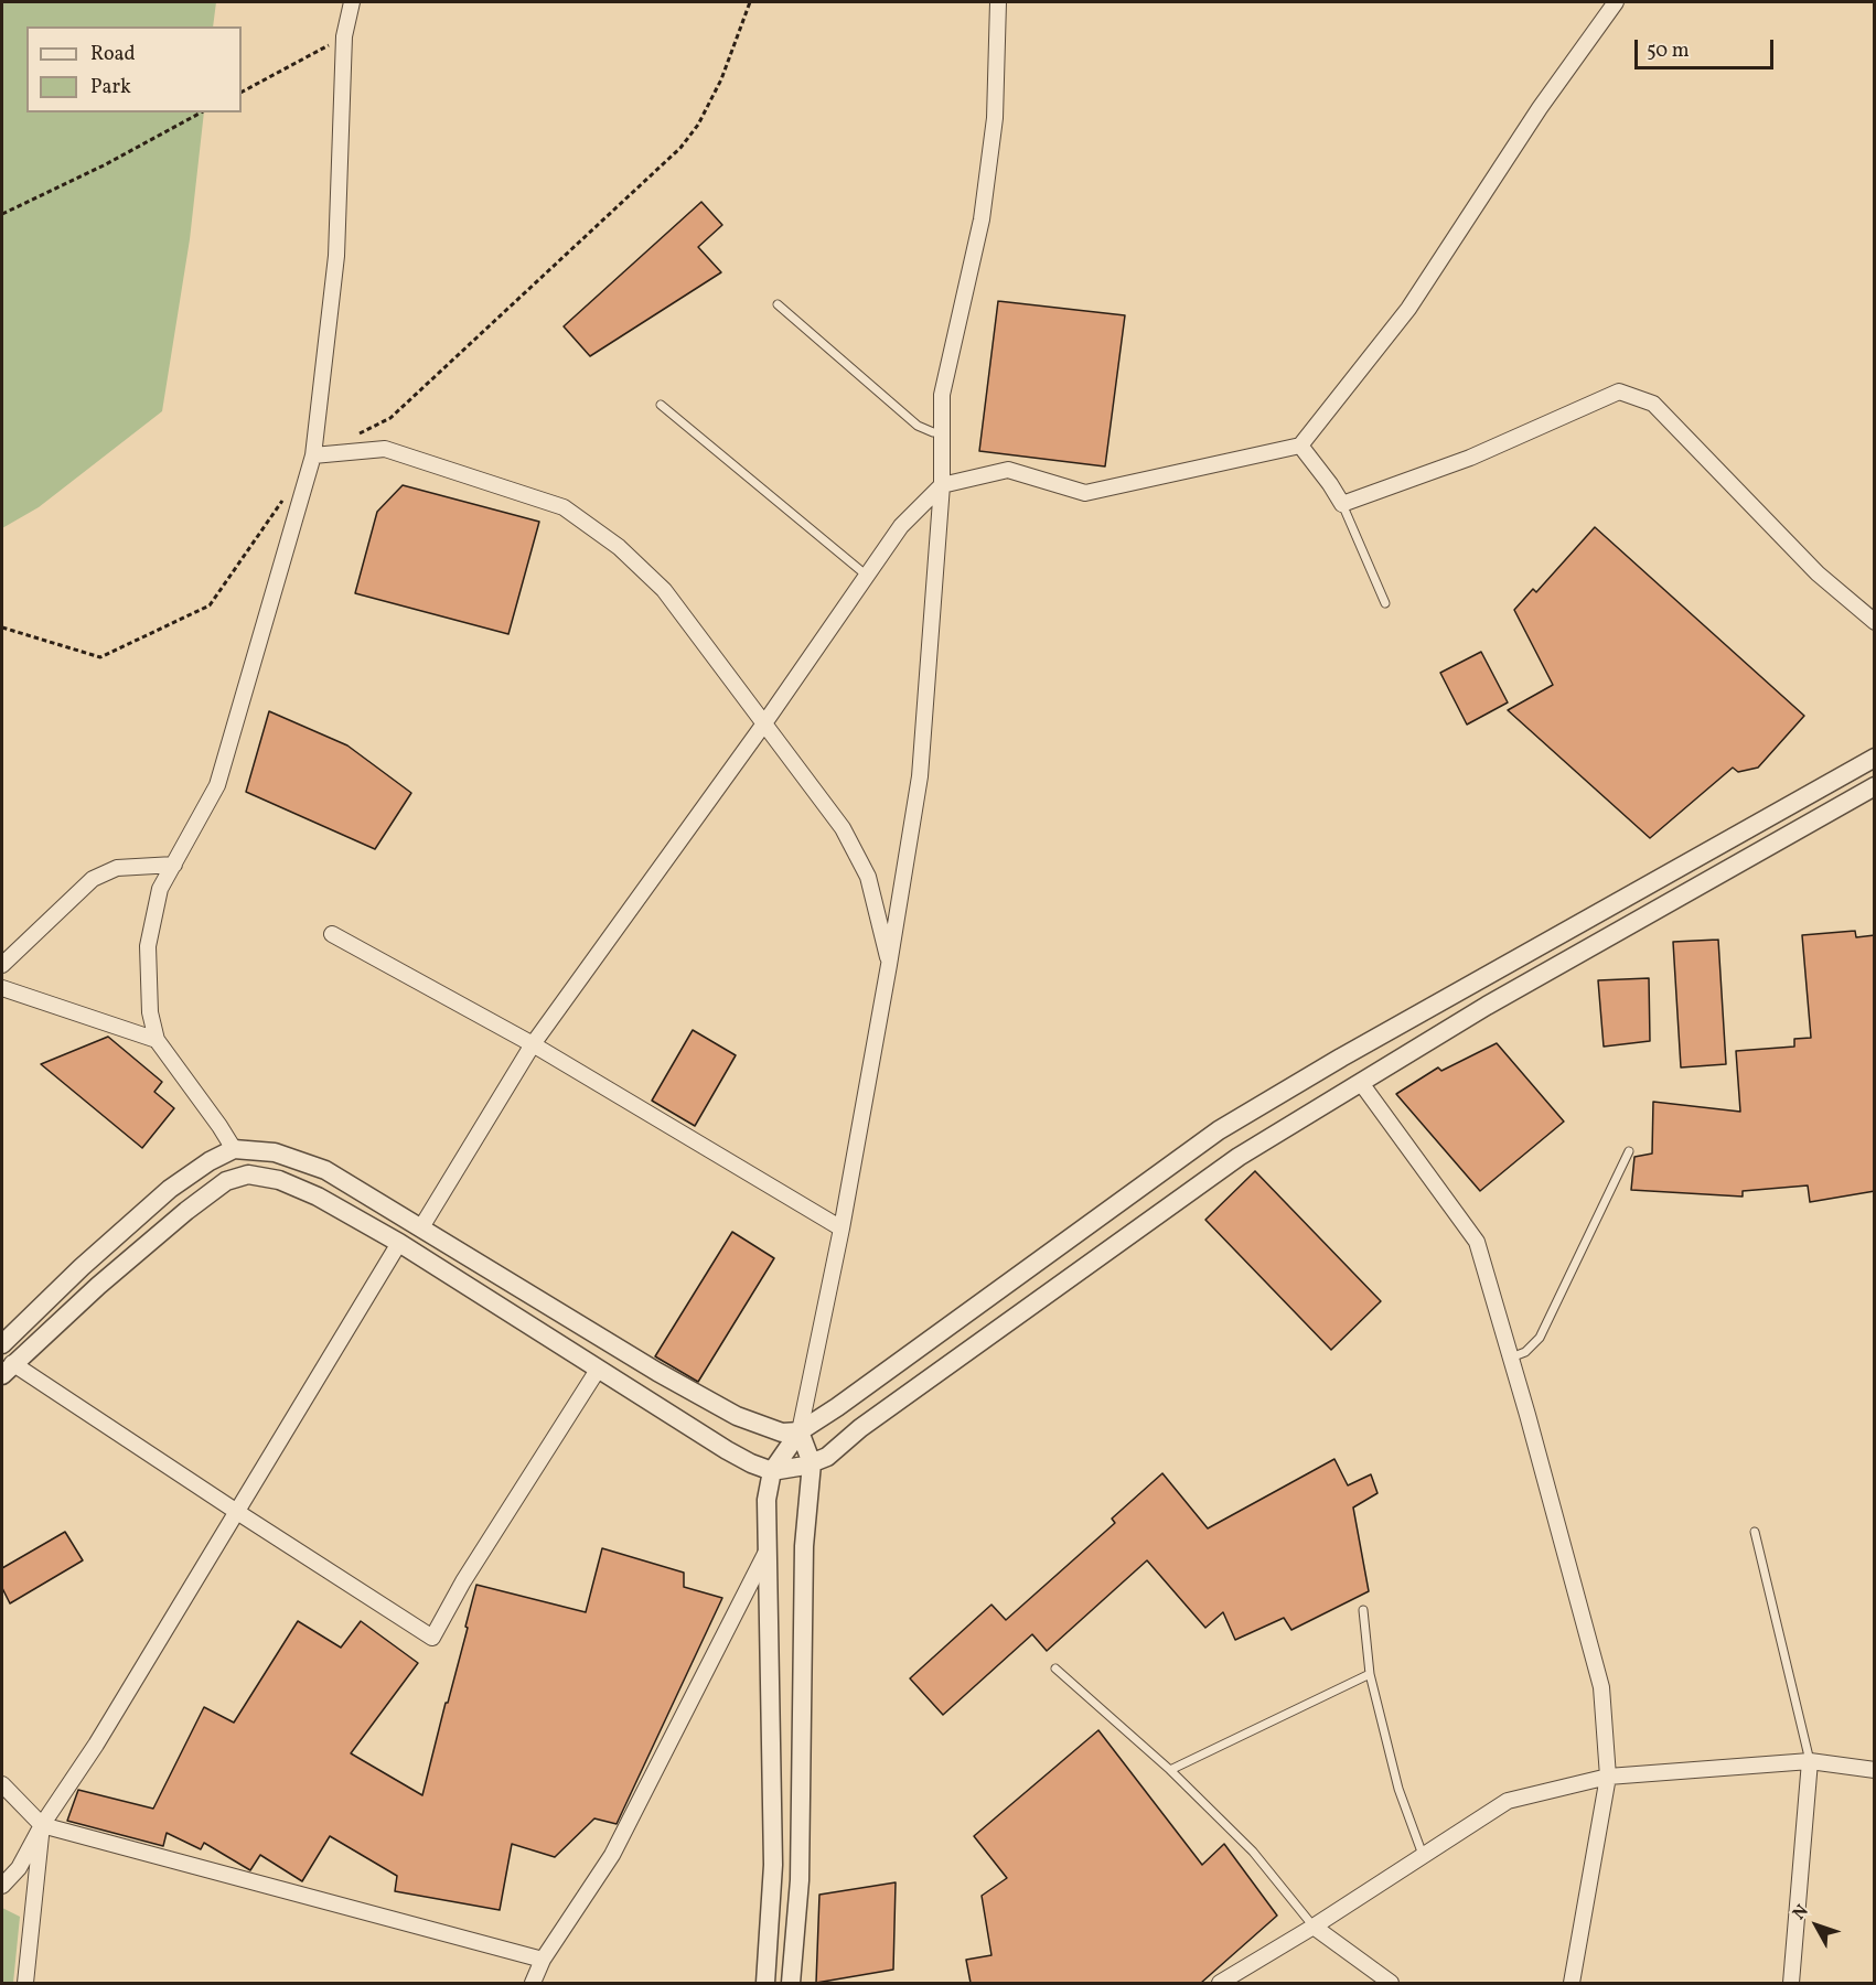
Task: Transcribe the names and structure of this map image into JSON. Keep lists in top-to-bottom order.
{
  "legend": ["Road", "Park"],
  "scale_bar": "50 m",
  "north": "top left"
}
